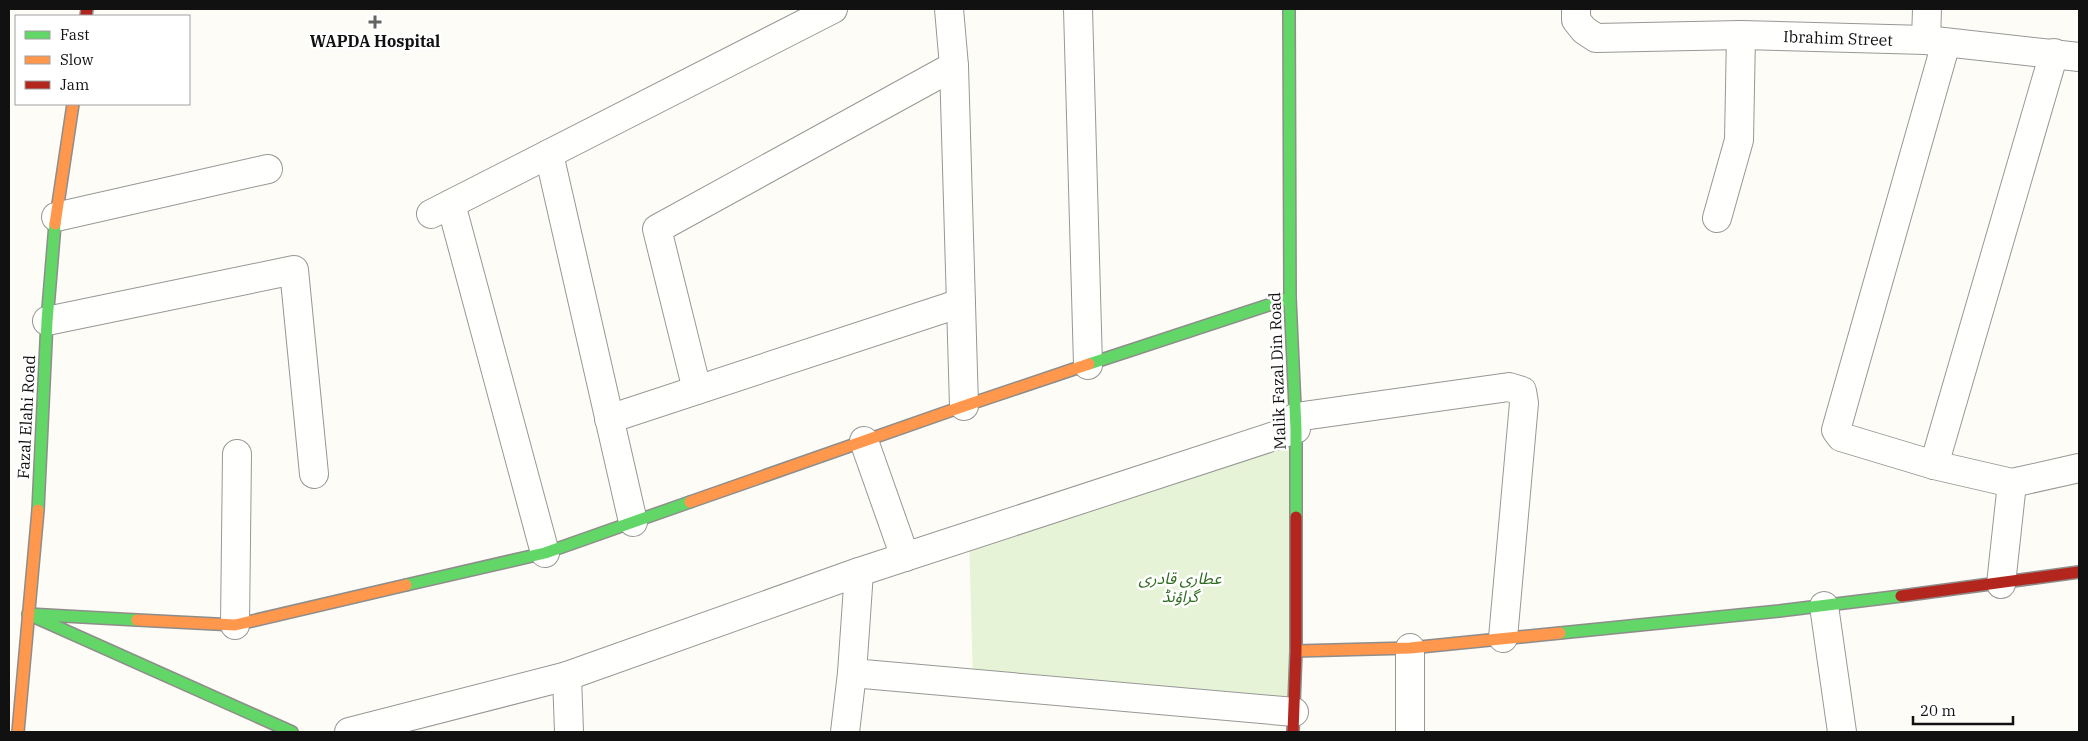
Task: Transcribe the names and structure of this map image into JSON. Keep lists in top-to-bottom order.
{
  "streets": {
    "street": ["Ibrahim Street", "Malik Fazal Din Road", "Fazal Elahi Road"]
  },
  "parks": ["عطاری قادری گراؤنڈ"],
  "places": {
    "health": ["WAPDA Hospital"]
  },
  "legend": ["Fast", "Slow", "Jam"],
  "scale_bar": "20 m"
}
